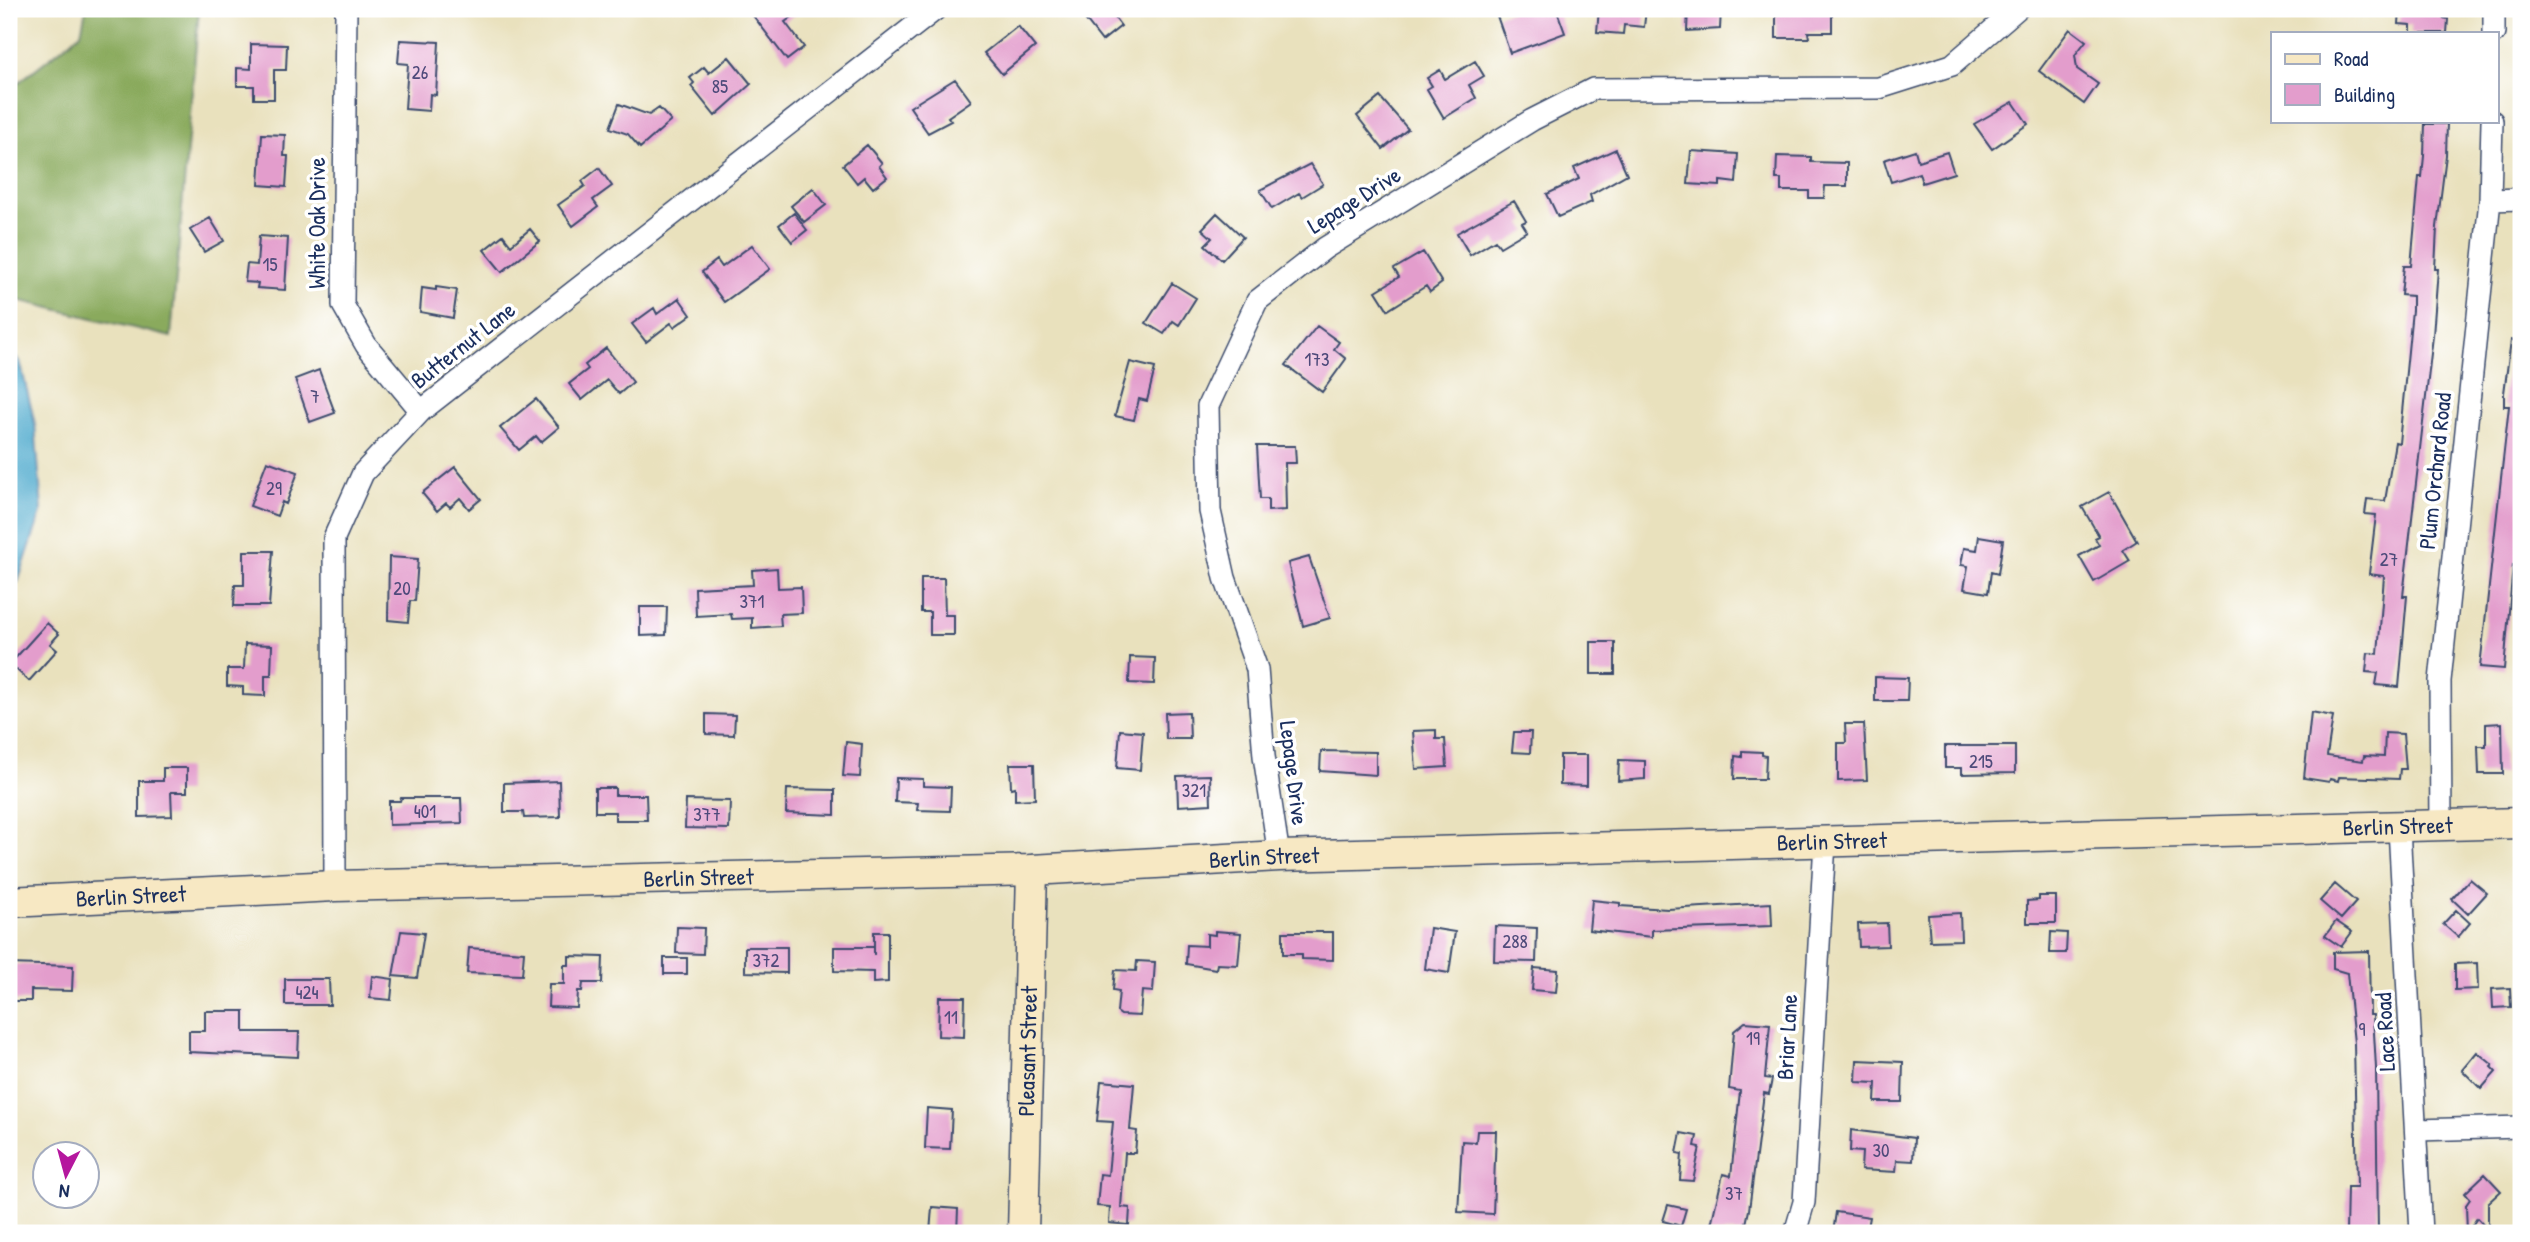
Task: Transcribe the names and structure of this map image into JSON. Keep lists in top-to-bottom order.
{
  "streets": {
    "main road": ["Berlin Street", "Pleasant Street"],
    "street": [
      "Lepage Drive",
      "White Oak Drive",
      "Butternut Lane",
      "Plum Orchard Road",
      "Lace Road",
      "Briar Lane"
    ]
  },
  "crossings": [
    ["Lepage Drive", "Berlin Street"],
    ["White Oak Drive", "Butternut Lane"],
    ["Butternut Lane", "Berlin Street"],
    ["Plum Orchard Road", "Berlin Street"],
    ["Berlin Street", "Lace Road"],
    ["Berlin Street", "Briar Lane"],
    ["Berlin Street", "Pleasant Street"]
  ],
  "house_numbers": [
    "26",
    "85",
    "15",
    "173",
    "7",
    "29",
    "27",
    "20",
    "371",
    "215",
    "321",
    "401",
    "377",
    "288",
    "372",
    "424",
    "11",
    "9",
    "19",
    "30",
    "37"
  ],
  "legend": ["Road", "Building"],
  "north": "bottom"
}
